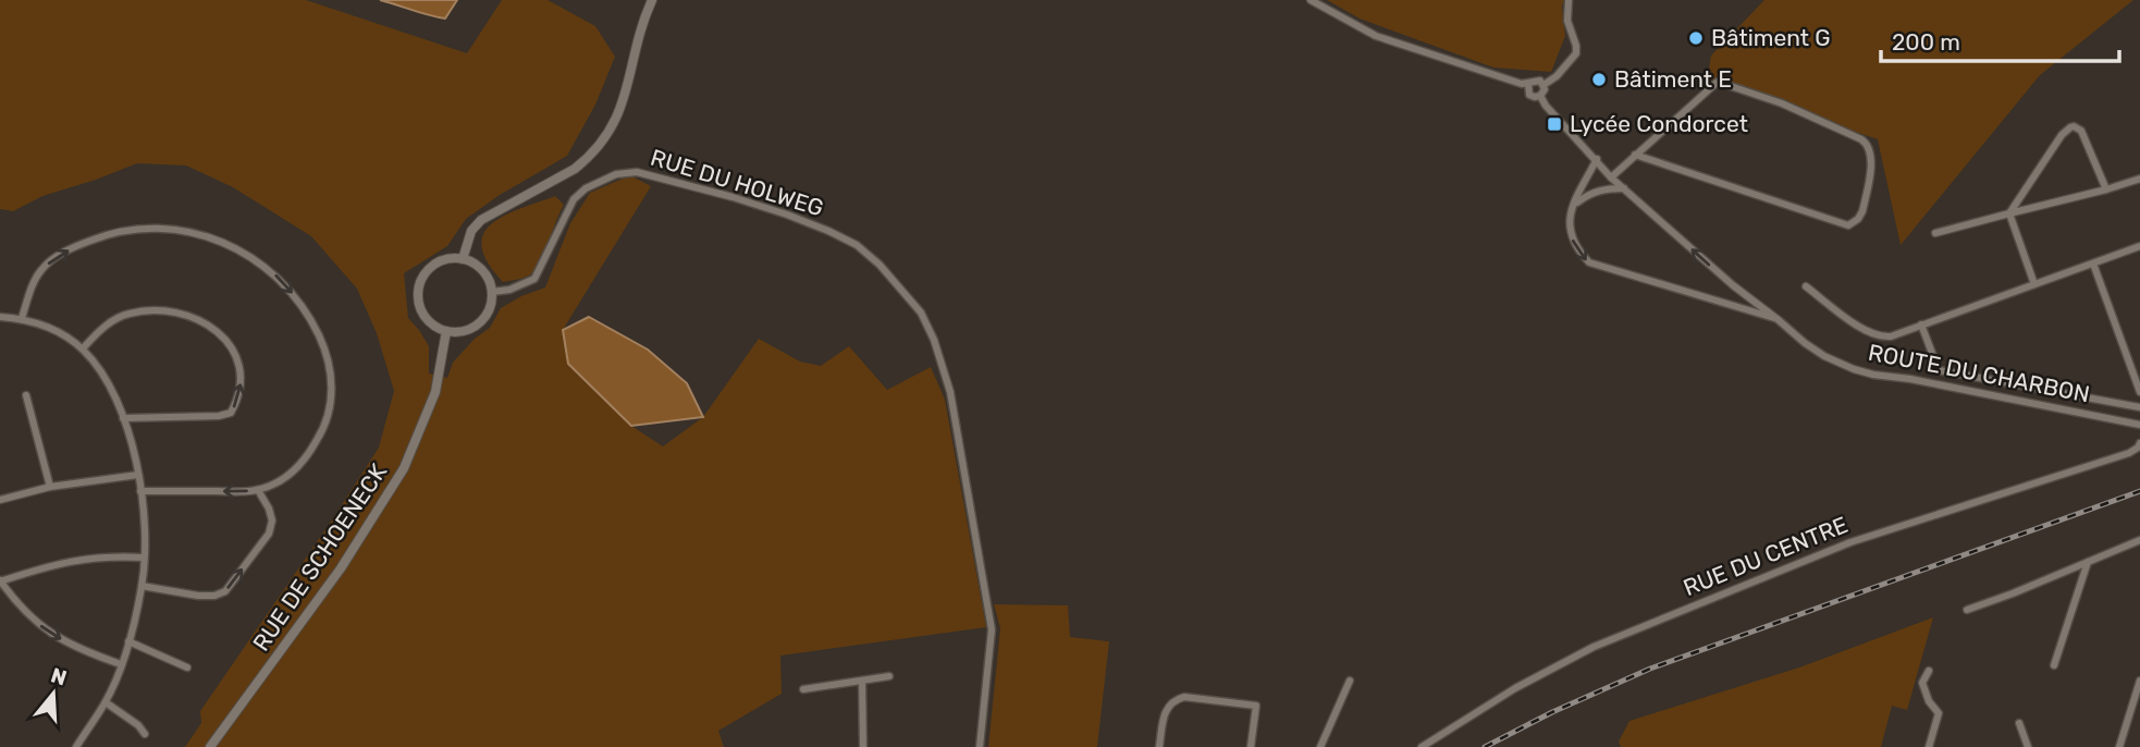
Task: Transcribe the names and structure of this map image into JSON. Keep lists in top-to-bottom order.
{
  "streets": {
    "main road": ["RUE DE SCHOENECK"],
    "street": ["RUE DU HOLWEG", "ROUTE DU CHARBON", "RUE DU CENTRE"]
  },
  "crossings": [
    ["RUE DU HOLWEG", "RUE DE SCHOENECK"]
  ],
  "places": {
    "other": ["Bâtiment G", "Bâtiment E"],
    "transit": ["Lycée Condorcet"]
  },
  "scale_bar": "200 m",
  "north": "top"
}
